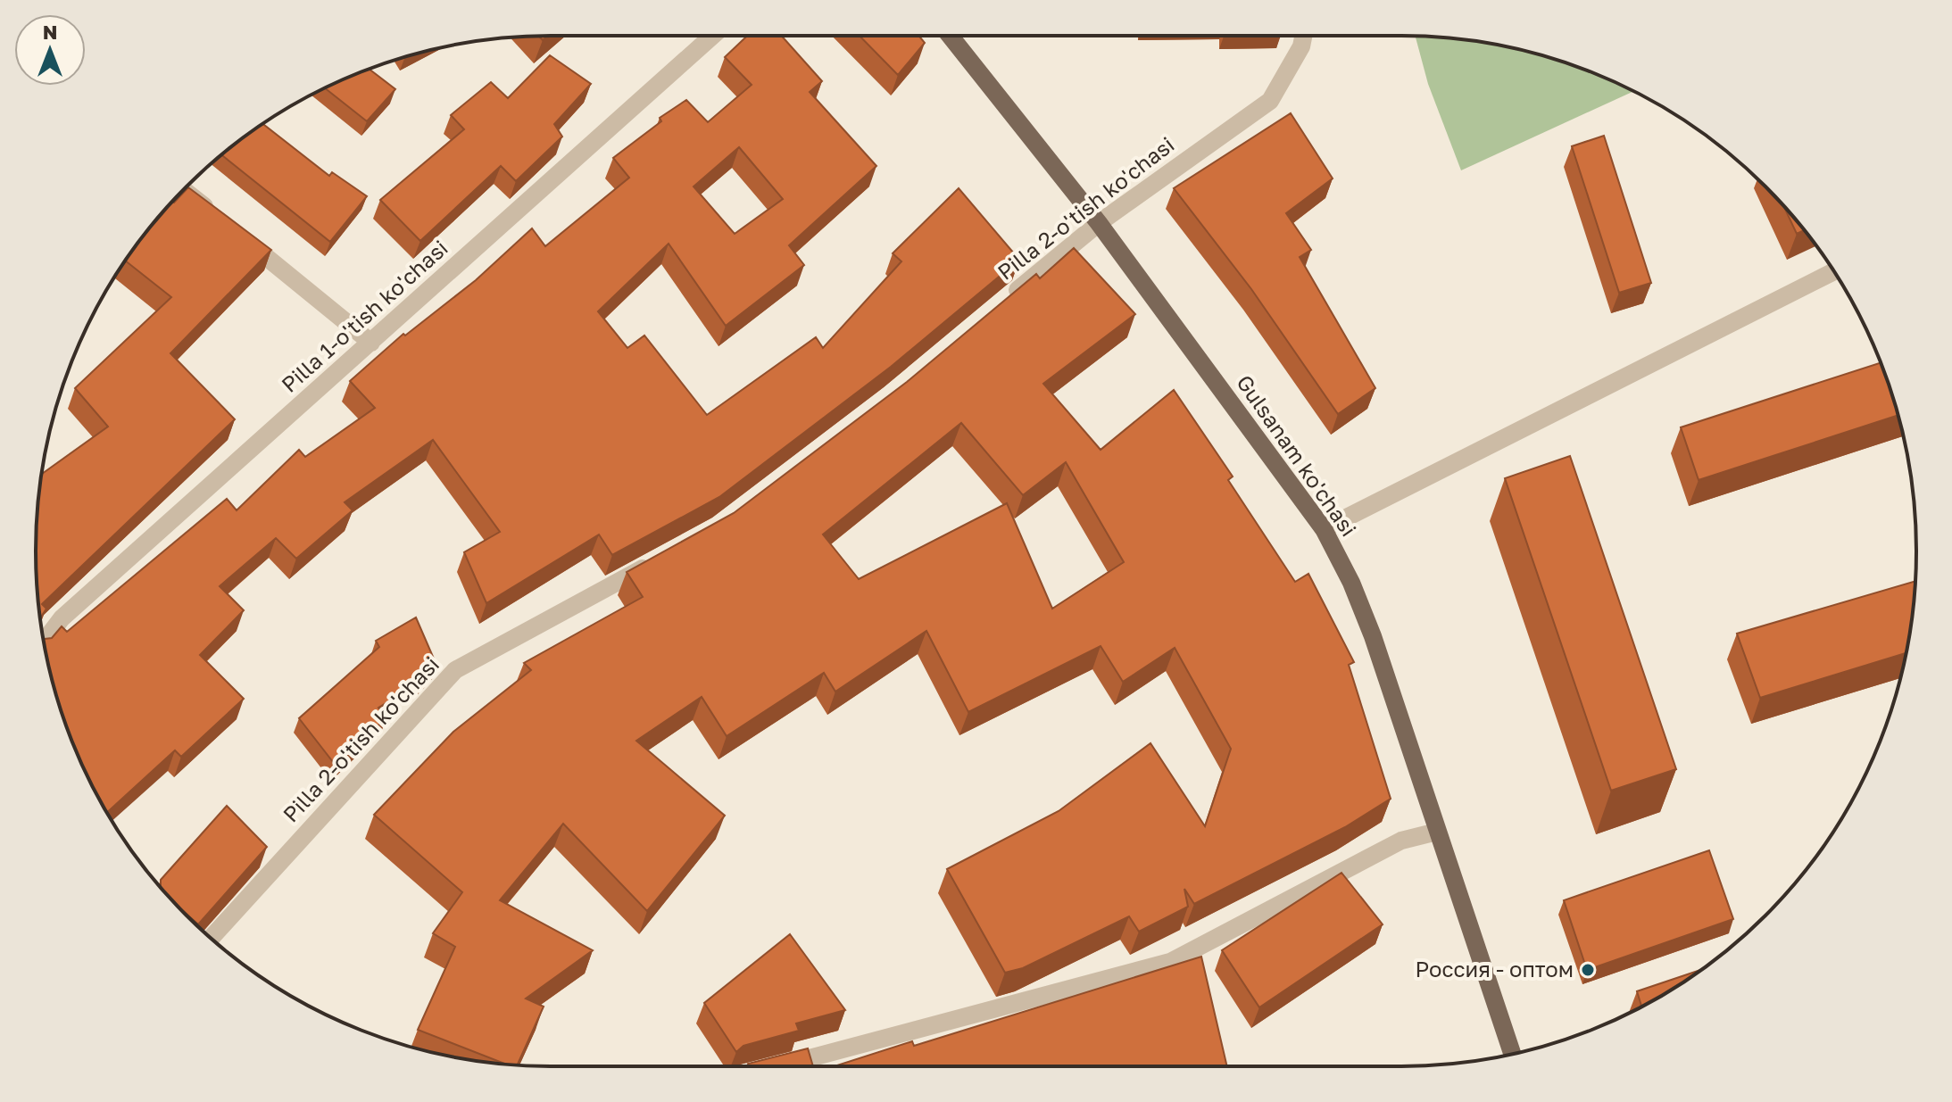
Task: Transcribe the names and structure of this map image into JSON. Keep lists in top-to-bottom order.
{
  "streets": {
    "main road": ["Gulsanam ko'chasi"],
    "street": ["Pilla 2-o'tish ko'chasi", "Pilla 1-o'tish ko'chasi"]
  },
  "crossings": [
    ["Pilla 2-o'tish ko'chasi", "Gulsanam ko'chasi"]
  ],
  "places": ["Россия - оптом"],
  "north": "top"
}
